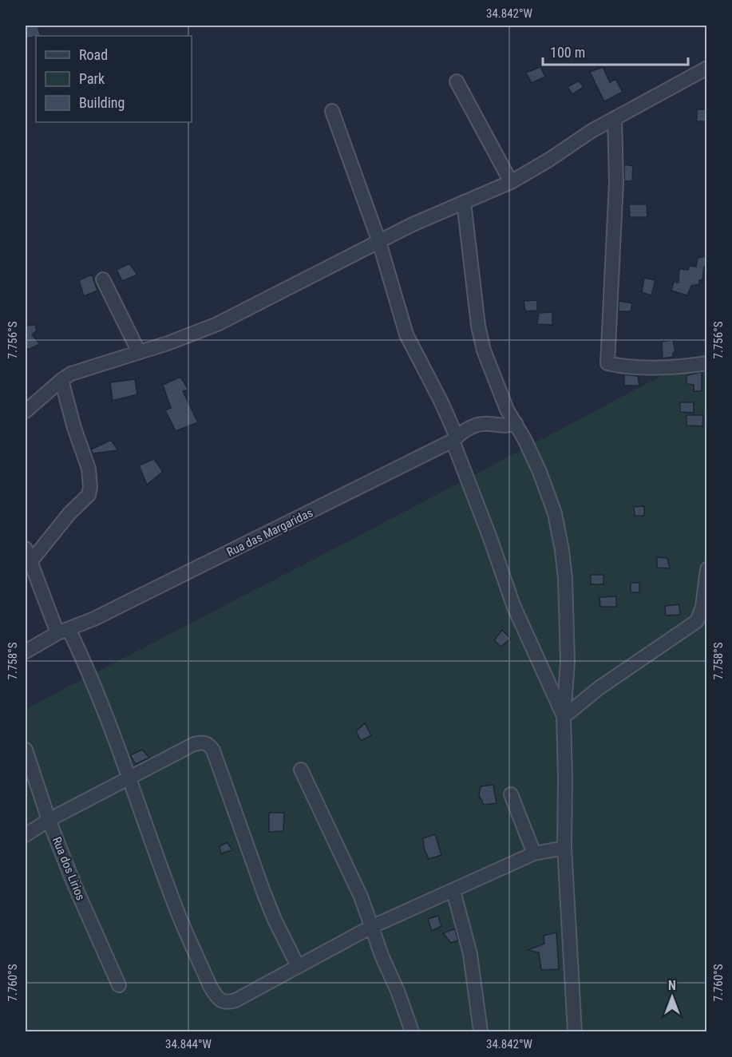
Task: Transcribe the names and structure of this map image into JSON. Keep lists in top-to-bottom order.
{
  "streets": {
    "street": ["Rua das Margaridas", "Rua dos Lirios"]
  },
  "legend": ["Road", "Park", "Building"],
  "scale_bar": "100 m",
  "north": "top",
  "coordinates": [
    "34.842°W",
    "7.756°S",
    "7.758°S",
    "7.760°S",
    "34.844°W"
  ]
}
